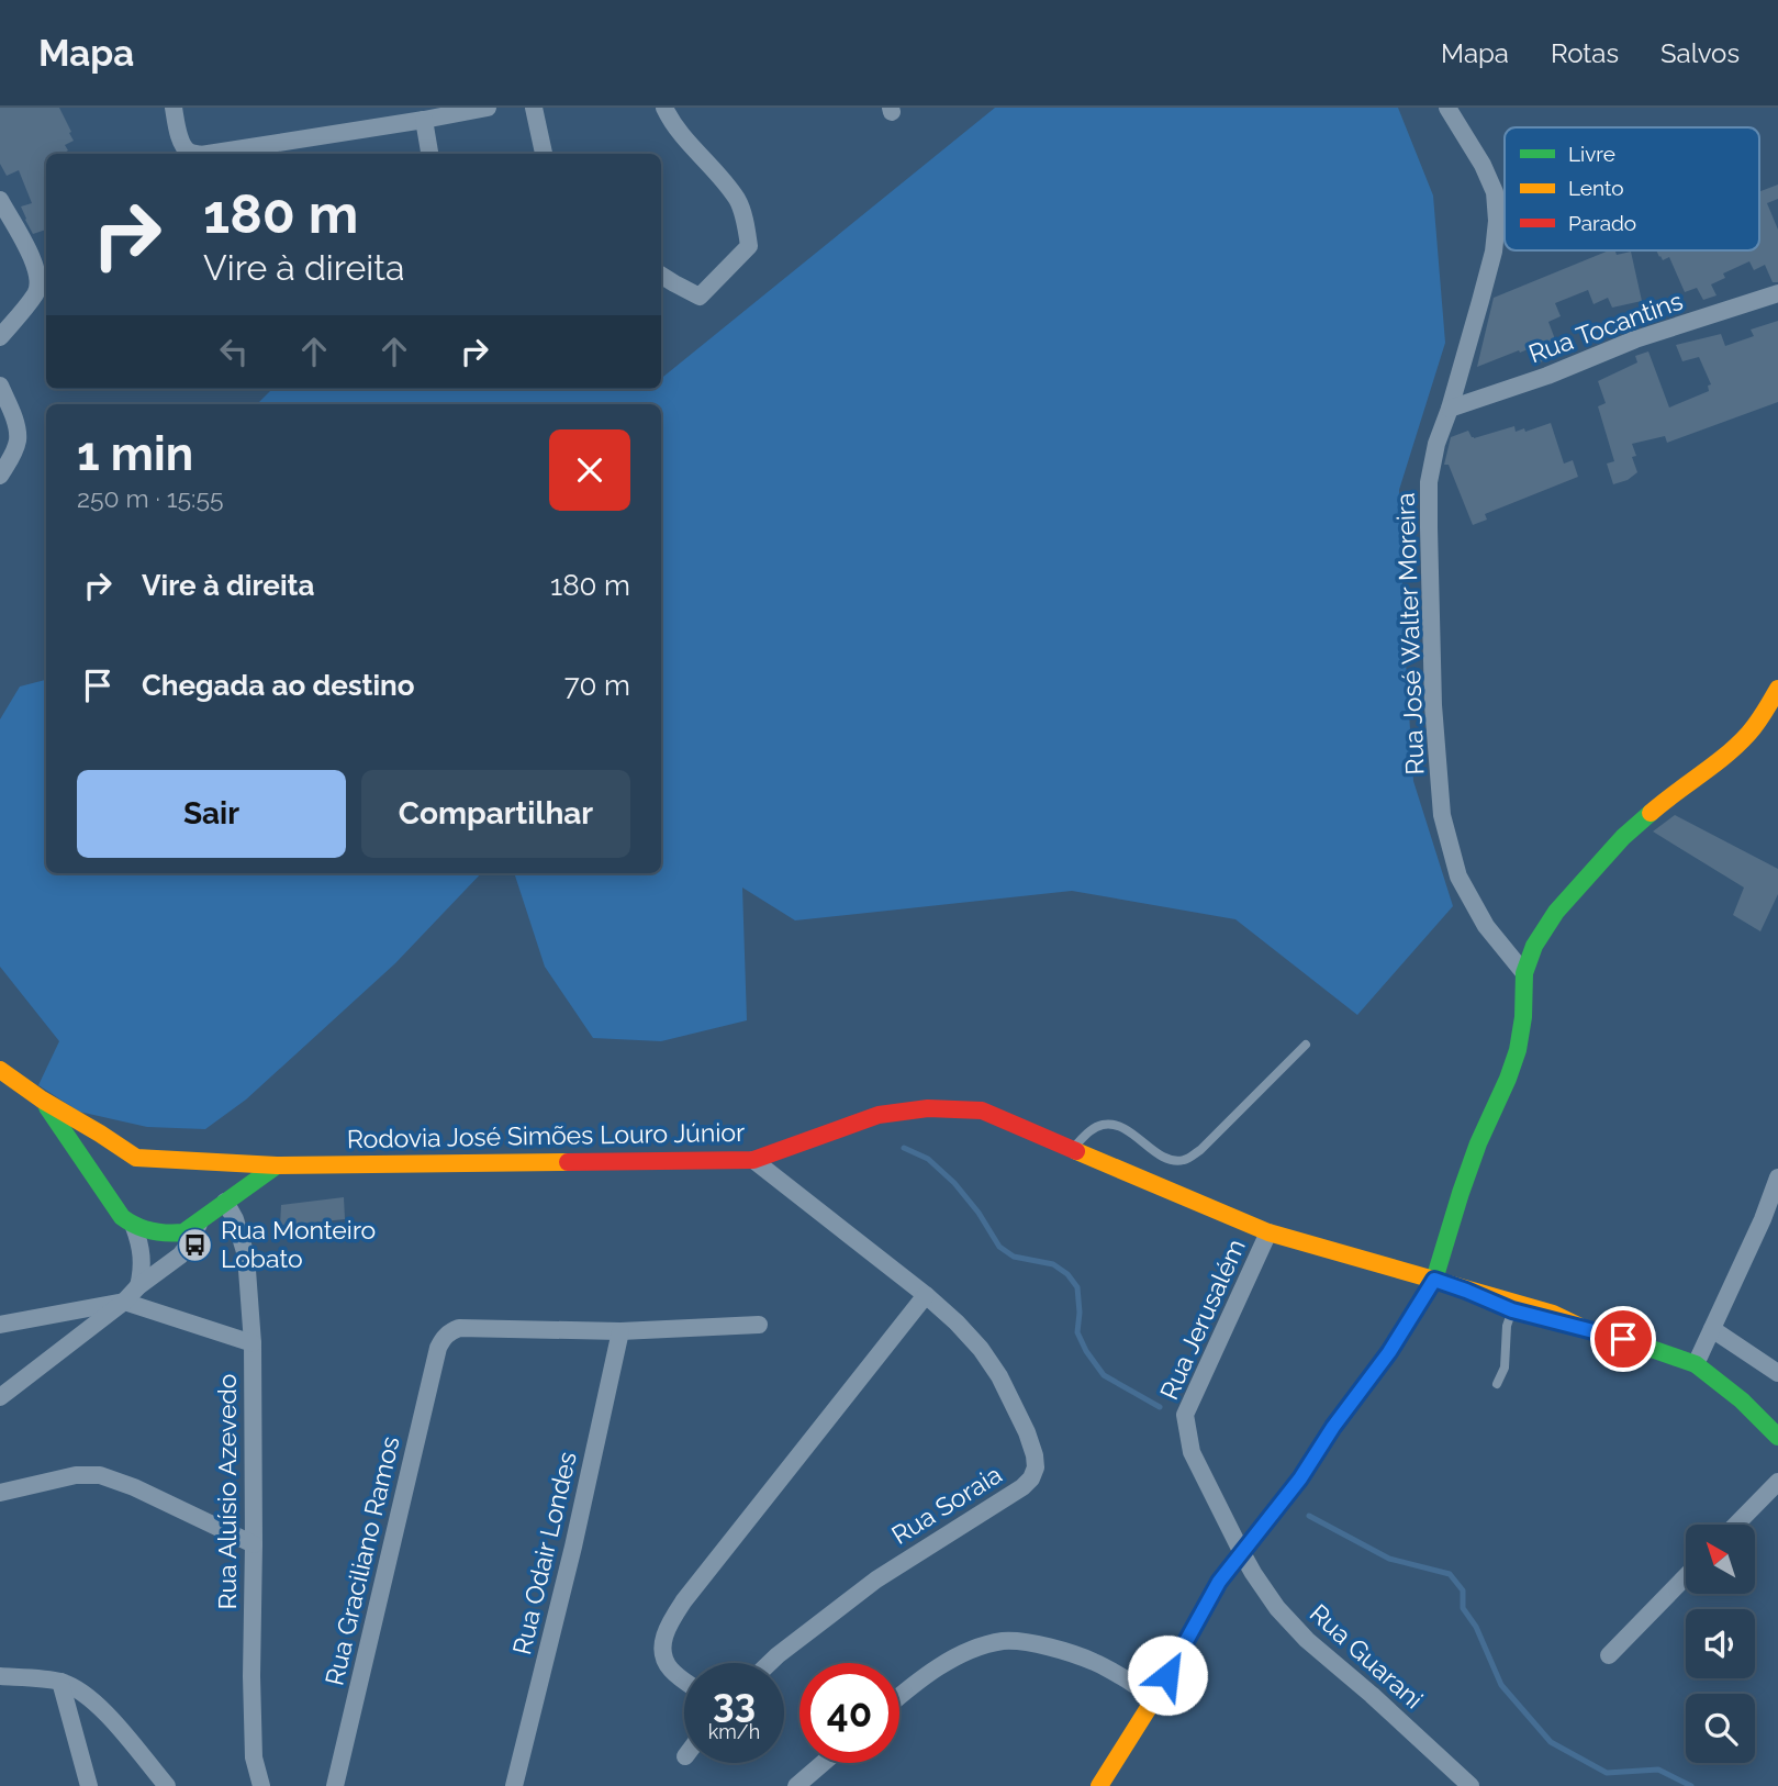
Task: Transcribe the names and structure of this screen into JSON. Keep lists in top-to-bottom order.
{
  "streets": {
    "main road": ["Rodovia José Simões Louro Júnior"],
    "street": [
      "Rua Tocantins",
      "Rua José Walter Moreira",
      "Rua Jerusalém",
      "Rua Aluísio Azevedo",
      "Rua Soraia",
      "Rua Odair Londes",
      "Rua Graciliano Ramos",
      "Rua Guarani"
    ]
  },
  "crossings": [
    ["Rua Tocantins", "Rua José Walter Moreira"],
    ["Rodovia José Simões Louro Júnior", "Rua Jerusalém"],
    ["Rodovia José Simões Louro Júnior", "Rua Aluísio Azevedo"],
    ["Rodovia José Simões Louro Júnior", "Rua Soraia"],
    ["Rua Jerusalém", "Rua Guarani"],
    ["Rua Odair Londes", "Rua Graciliano Ramos"]
  ],
  "places": {
    "bus stop": ["Rua Monteiro Lobato"]
  },
  "legend": ["Livre", "Lento", "Parado"],
  "north": "top left",
  "page": {
    "header": "Mapa",
    "nav": ["Mapa", "Rotas", "Salvos"],
    "turn": ["180 m", "Vire à direita"],
    "heading": ["1 min", "250 m · 15:55"],
    "list": [
      {
        "name": "Vire à direita",
        "value": "180 m"
      },
      {
        "name": "Chegada ao destino",
        "value": "70 m"
      }
    ],
    "buttons": ["Sair", "Compartilhar"],
    "speed": "33 km/h",
    "limit": "40"
  }
}
